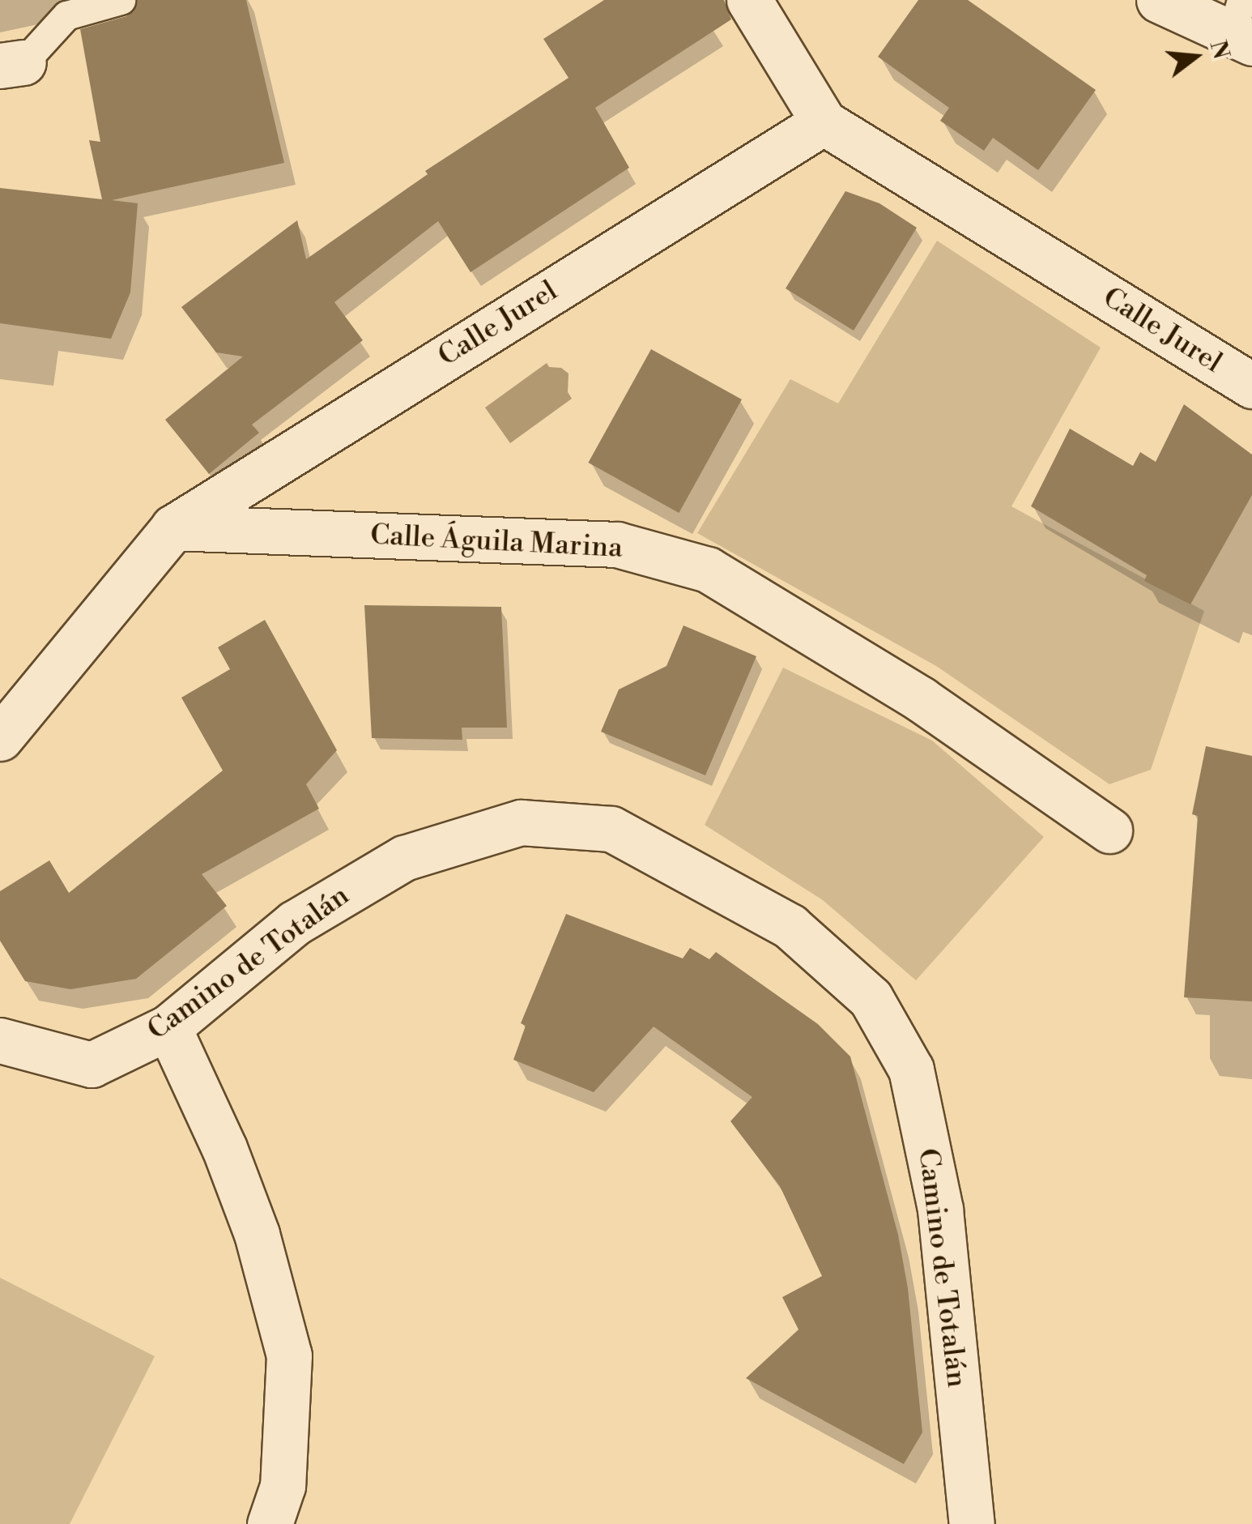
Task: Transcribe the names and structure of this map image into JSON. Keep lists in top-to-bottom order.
{
  "streets": {
    "street": ["Calle Jurel", "Calle Águila Marina", "Camino de Totalán"]
  },
  "crossings": [
    ["Calle Jurel", "Calle Águila Marina"]
  ],
  "north": "right"
}
